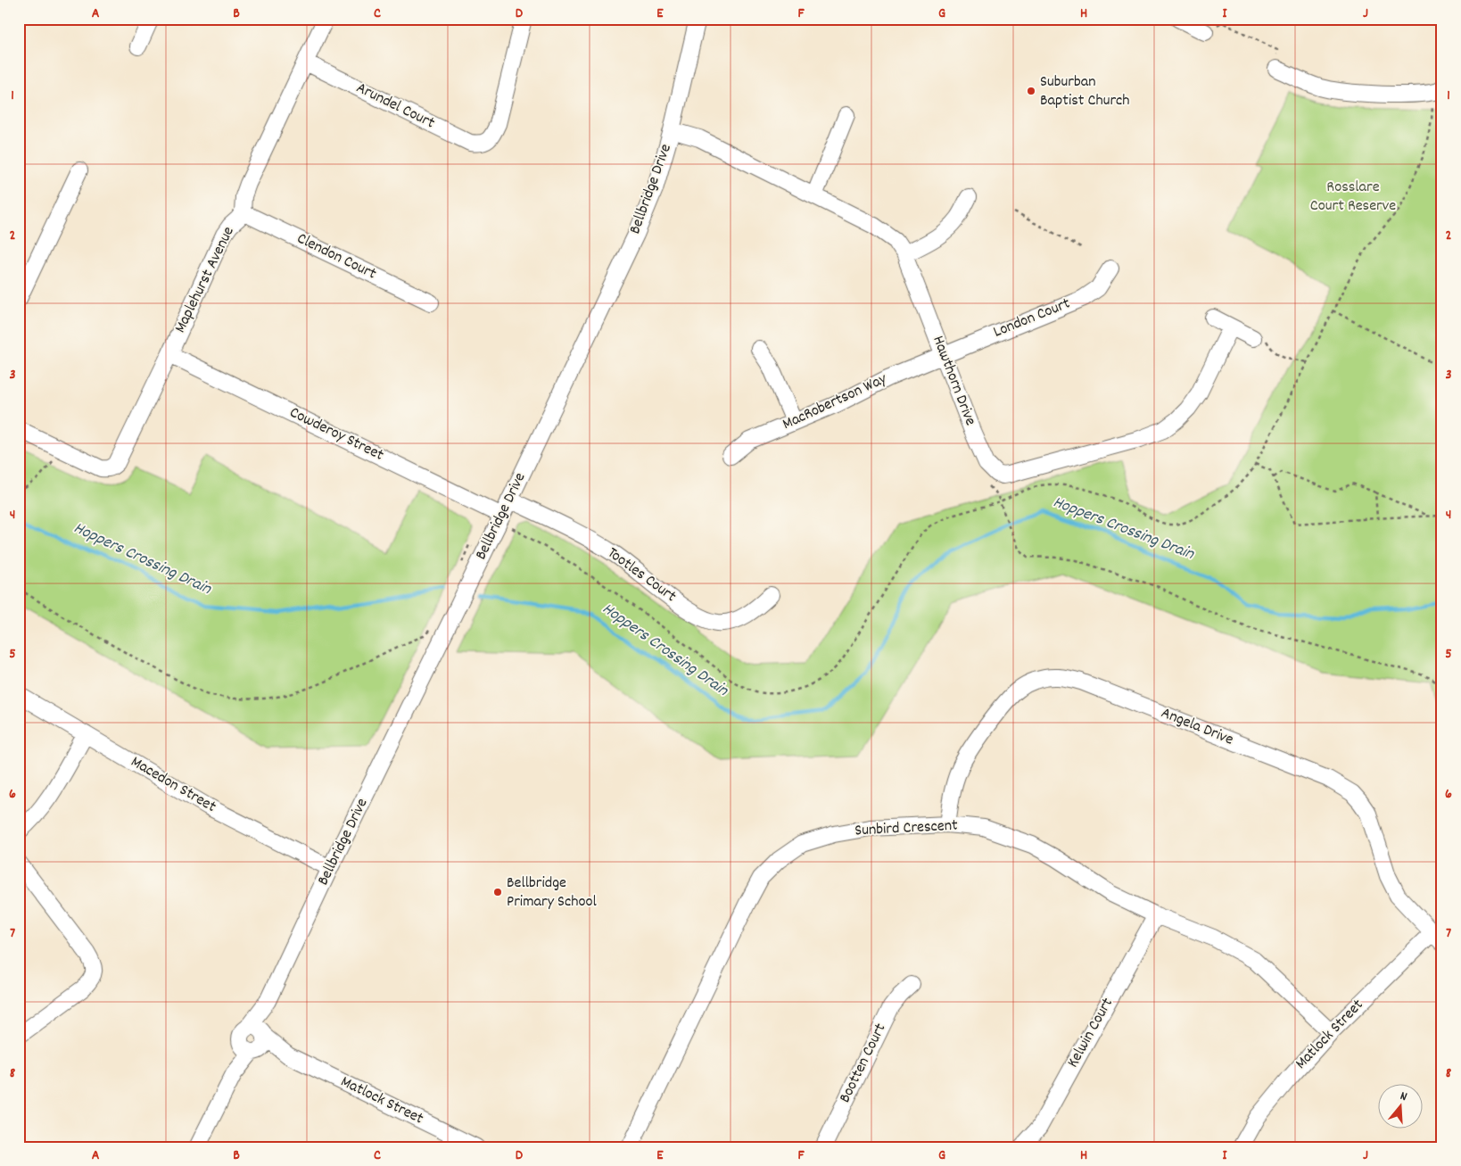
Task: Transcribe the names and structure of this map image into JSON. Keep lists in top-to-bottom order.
{
  "streets": {
    "street": [
      "Arundel Court",
      "Bellbridge Drive",
      "Clendon Court",
      "Maplehurst Avenue",
      "London Court",
      "Hawthorn Drive",
      "MacRobertson Way",
      "Cowderoy Street",
      "Tootles Court",
      "Angela Drive",
      "Macedon Street",
      "Sunbird Crescent",
      "Kelwin Court",
      "Matlock Street",
      "Bootten Court"
    ]
  },
  "crossings": [
    ["Arundel Court", "Maplehurst Avenue"],
    ["Bellbridge Drive", "Hawthorn Drive"],
    ["Bellbridge Drive", "Cowderoy Street"],
    ["Bellbridge Drive", "Tootles Court"],
    ["Bellbridge Drive", "Macedon Street"],
    ["Bellbridge Drive", "Matlock Street"],
    ["Clendon Court", "Maplehurst Avenue"],
    ["Maplehurst Avenue", "Cowderoy Street"],
    ["London Court", "Hawthorn Drive"],
    ["London Court", "MacRobertson Way"],
    ["Hawthorn Drive", "MacRobertson Way"],
    ["Angela Drive", "Sunbird Crescent"],
    ["Angela Drive", "Matlock Street"],
    ["Sunbird Crescent", "Kelwin Court"],
    ["Sunbird Crescent", "Matlock Street"]
  ],
  "water": ["Hoppers Crossing Drain"],
  "parks": ["Rosslare Court Reserve"],
  "places": ["Suburban Baptist Church", "Bellbridge Primary School"],
  "north": "top",
  "grid": {
    "columns": [
      "A",
      "B",
      "C",
      "D",
      "E",
      "F",
      "G",
      "H",
      "I",
      "J"
    ],
    "rows": [
      "1",
      "2",
      "3",
      "4",
      "5",
      "6",
      "7",
      "8"
    ]
  }
}
